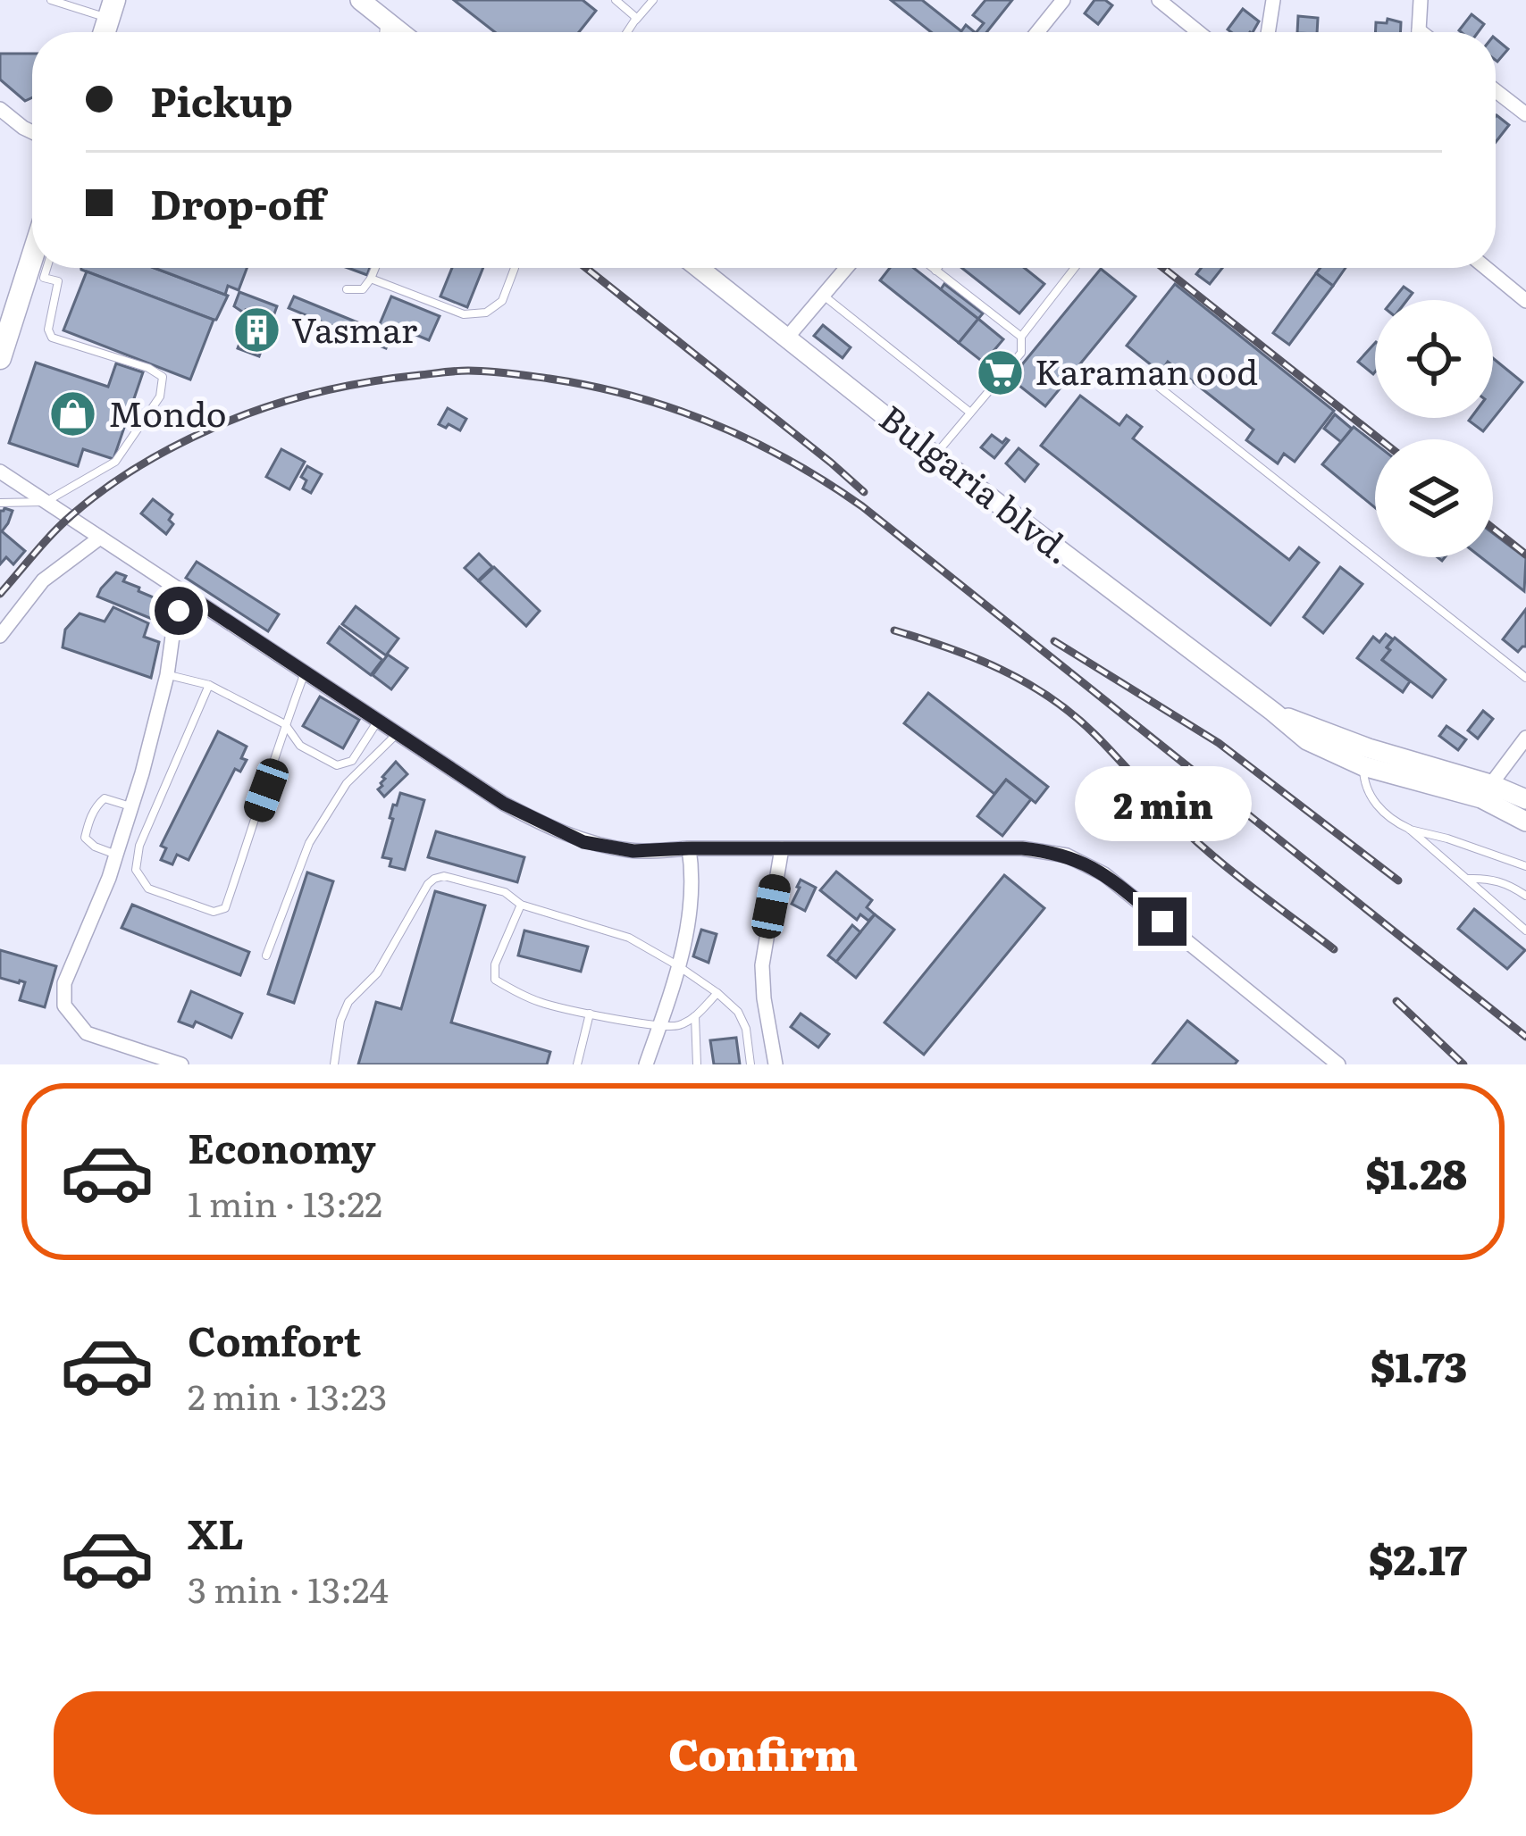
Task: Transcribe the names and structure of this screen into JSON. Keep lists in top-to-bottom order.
{
  "streets": {
    "street": ["Bulgaria blvd."]
  },
  "places": {
    "building": ["Vasmar"],
    "supermarket": ["Karaman ood"],
    "shop": ["Mondo"]
  },
  "page": {
    "banner": ["Pickup", "Drop-off"],
    "bubble": "2 min",
    "list": [
      {
        "name": "Economy",
        "note": "1 min · 13:22",
        "value": "$1.28"
      },
      {
        "name": "Comfort",
        "note": "2 min · 13:23",
        "value": "$1.73"
      },
      {
        "name": "XL",
        "note": "3 min · 13:24",
        "value": "$2.17"
      }
    ],
    "buttons": "Confirm"
  }
}
